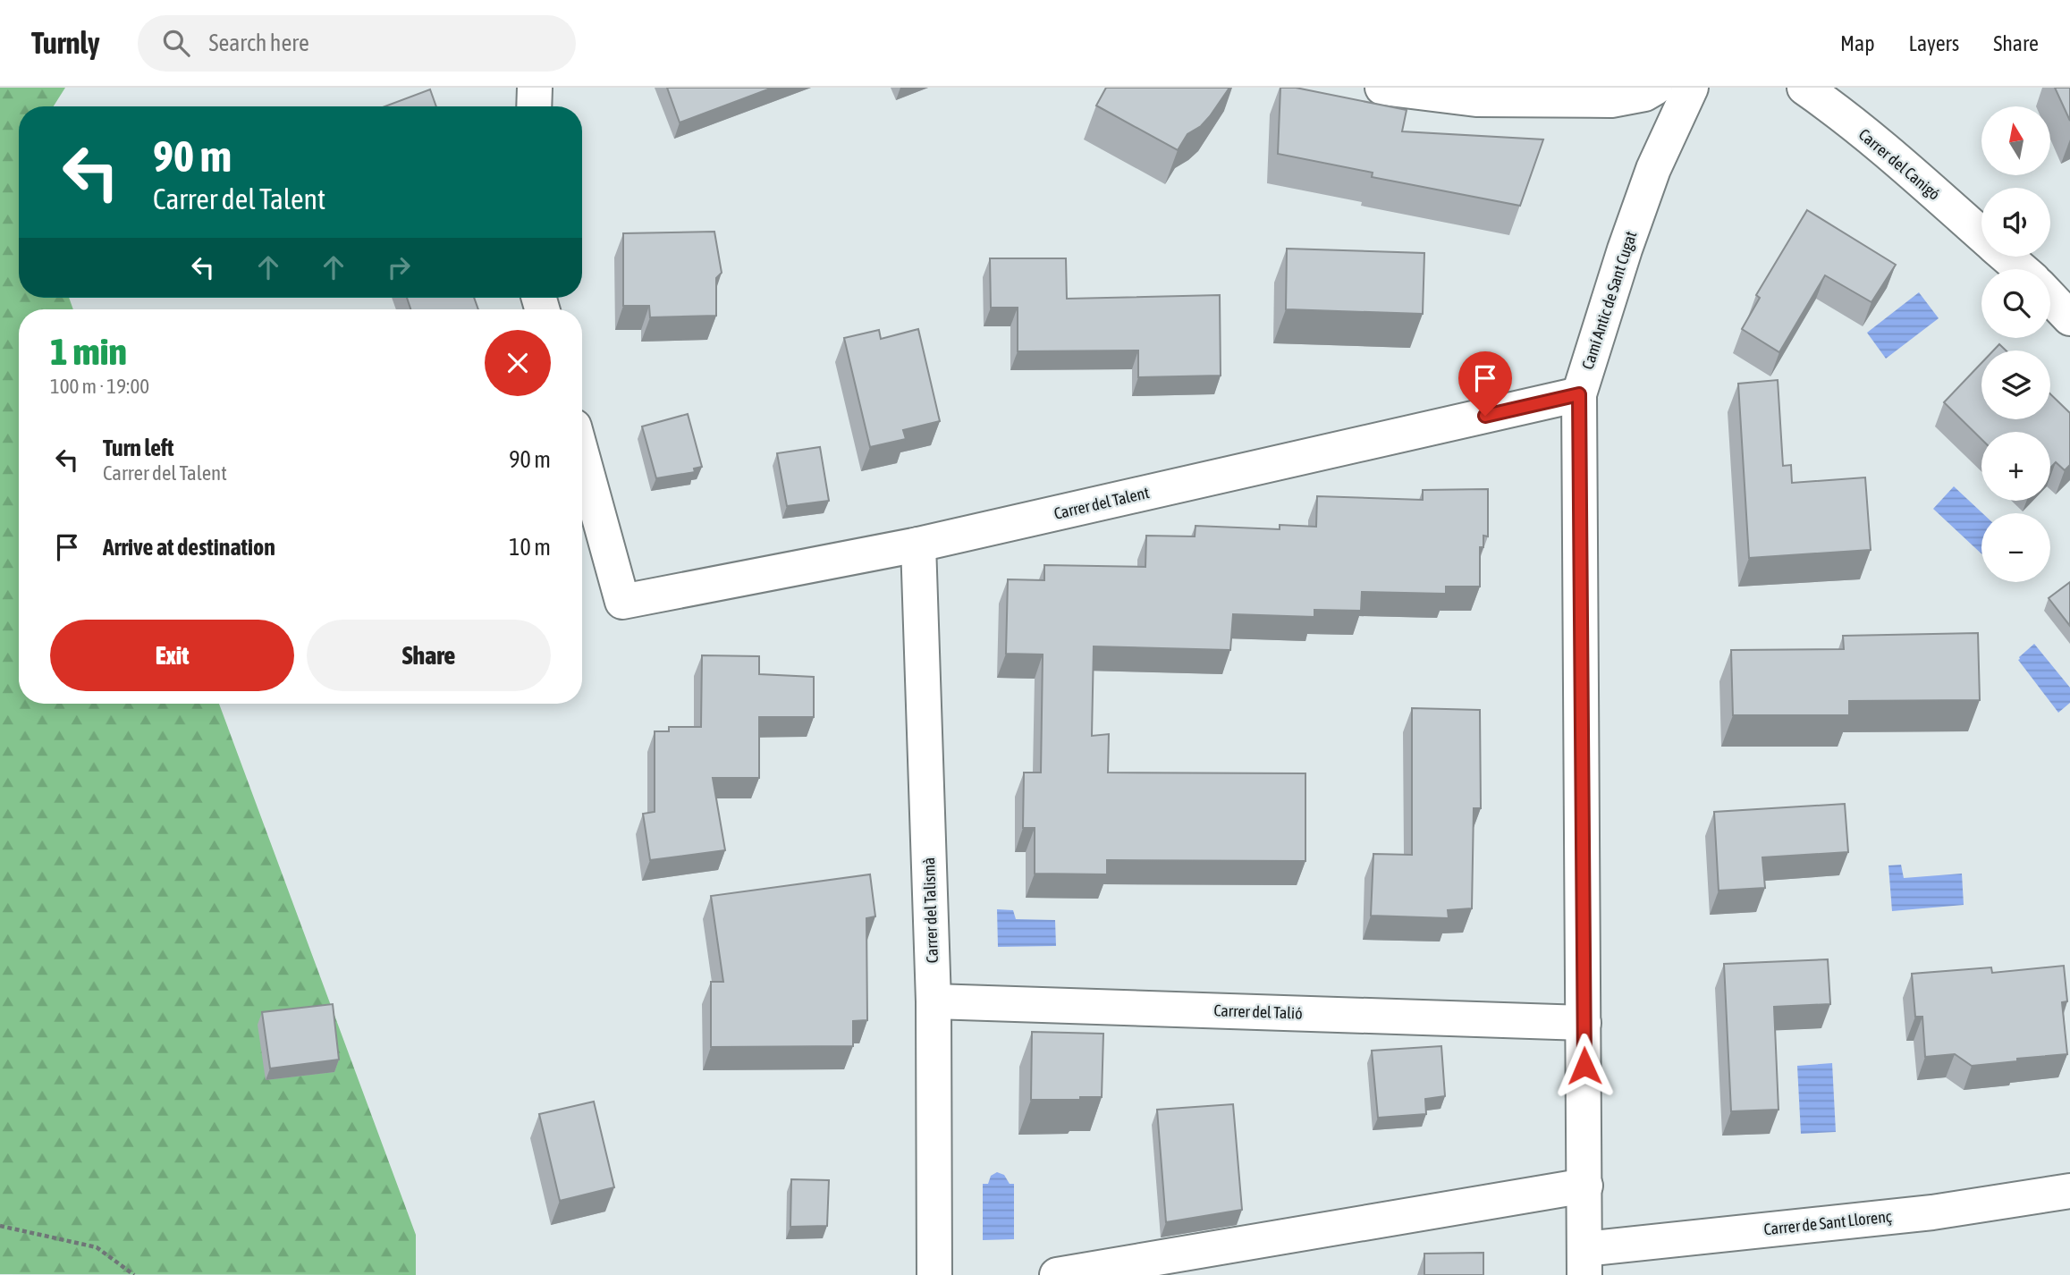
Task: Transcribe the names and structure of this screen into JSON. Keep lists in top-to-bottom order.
{
  "streets": {
    "street": [
      "Carrer del Canigó",
      "Camí Antic de Sant Cugat",
      "Carrer del Talent",
      "Carrer del Talismà",
      "Carrer del Talió",
      "Carrer de Sant Llorenç"
    ]
  },
  "crossings": [
    ["Camí Antic de Sant Cugat", "Carrer del Talent"],
    ["Camí Antic de Sant Cugat", "Carrer del Talió"],
    ["Camí Antic de Sant Cugat", "Carrer de Sant Llorenç"],
    ["Carrer del Talent", "Carrer del Talismà"],
    ["Carrer del Talismà", "Carrer del Talió"]
  ],
  "north": "top",
  "page": {
    "header": "Turnly",
    "search": "Search here",
    "nav": ["Map", "Layers", "Share"],
    "map_buttons": ["+", "−"],
    "turn": ["90 m", "Carrer del Talent"],
    "heading": ["1 min", "100 m · 19:00"],
    "list": [
      {
        "name": "Turn left",
        "note": "Carrer del Talent",
        "value": "90 m"
      },
      {
        "name": "Arrive at destination",
        "value": "10 m"
      }
    ],
    "buttons": ["Exit", "Share"]
  }
}
